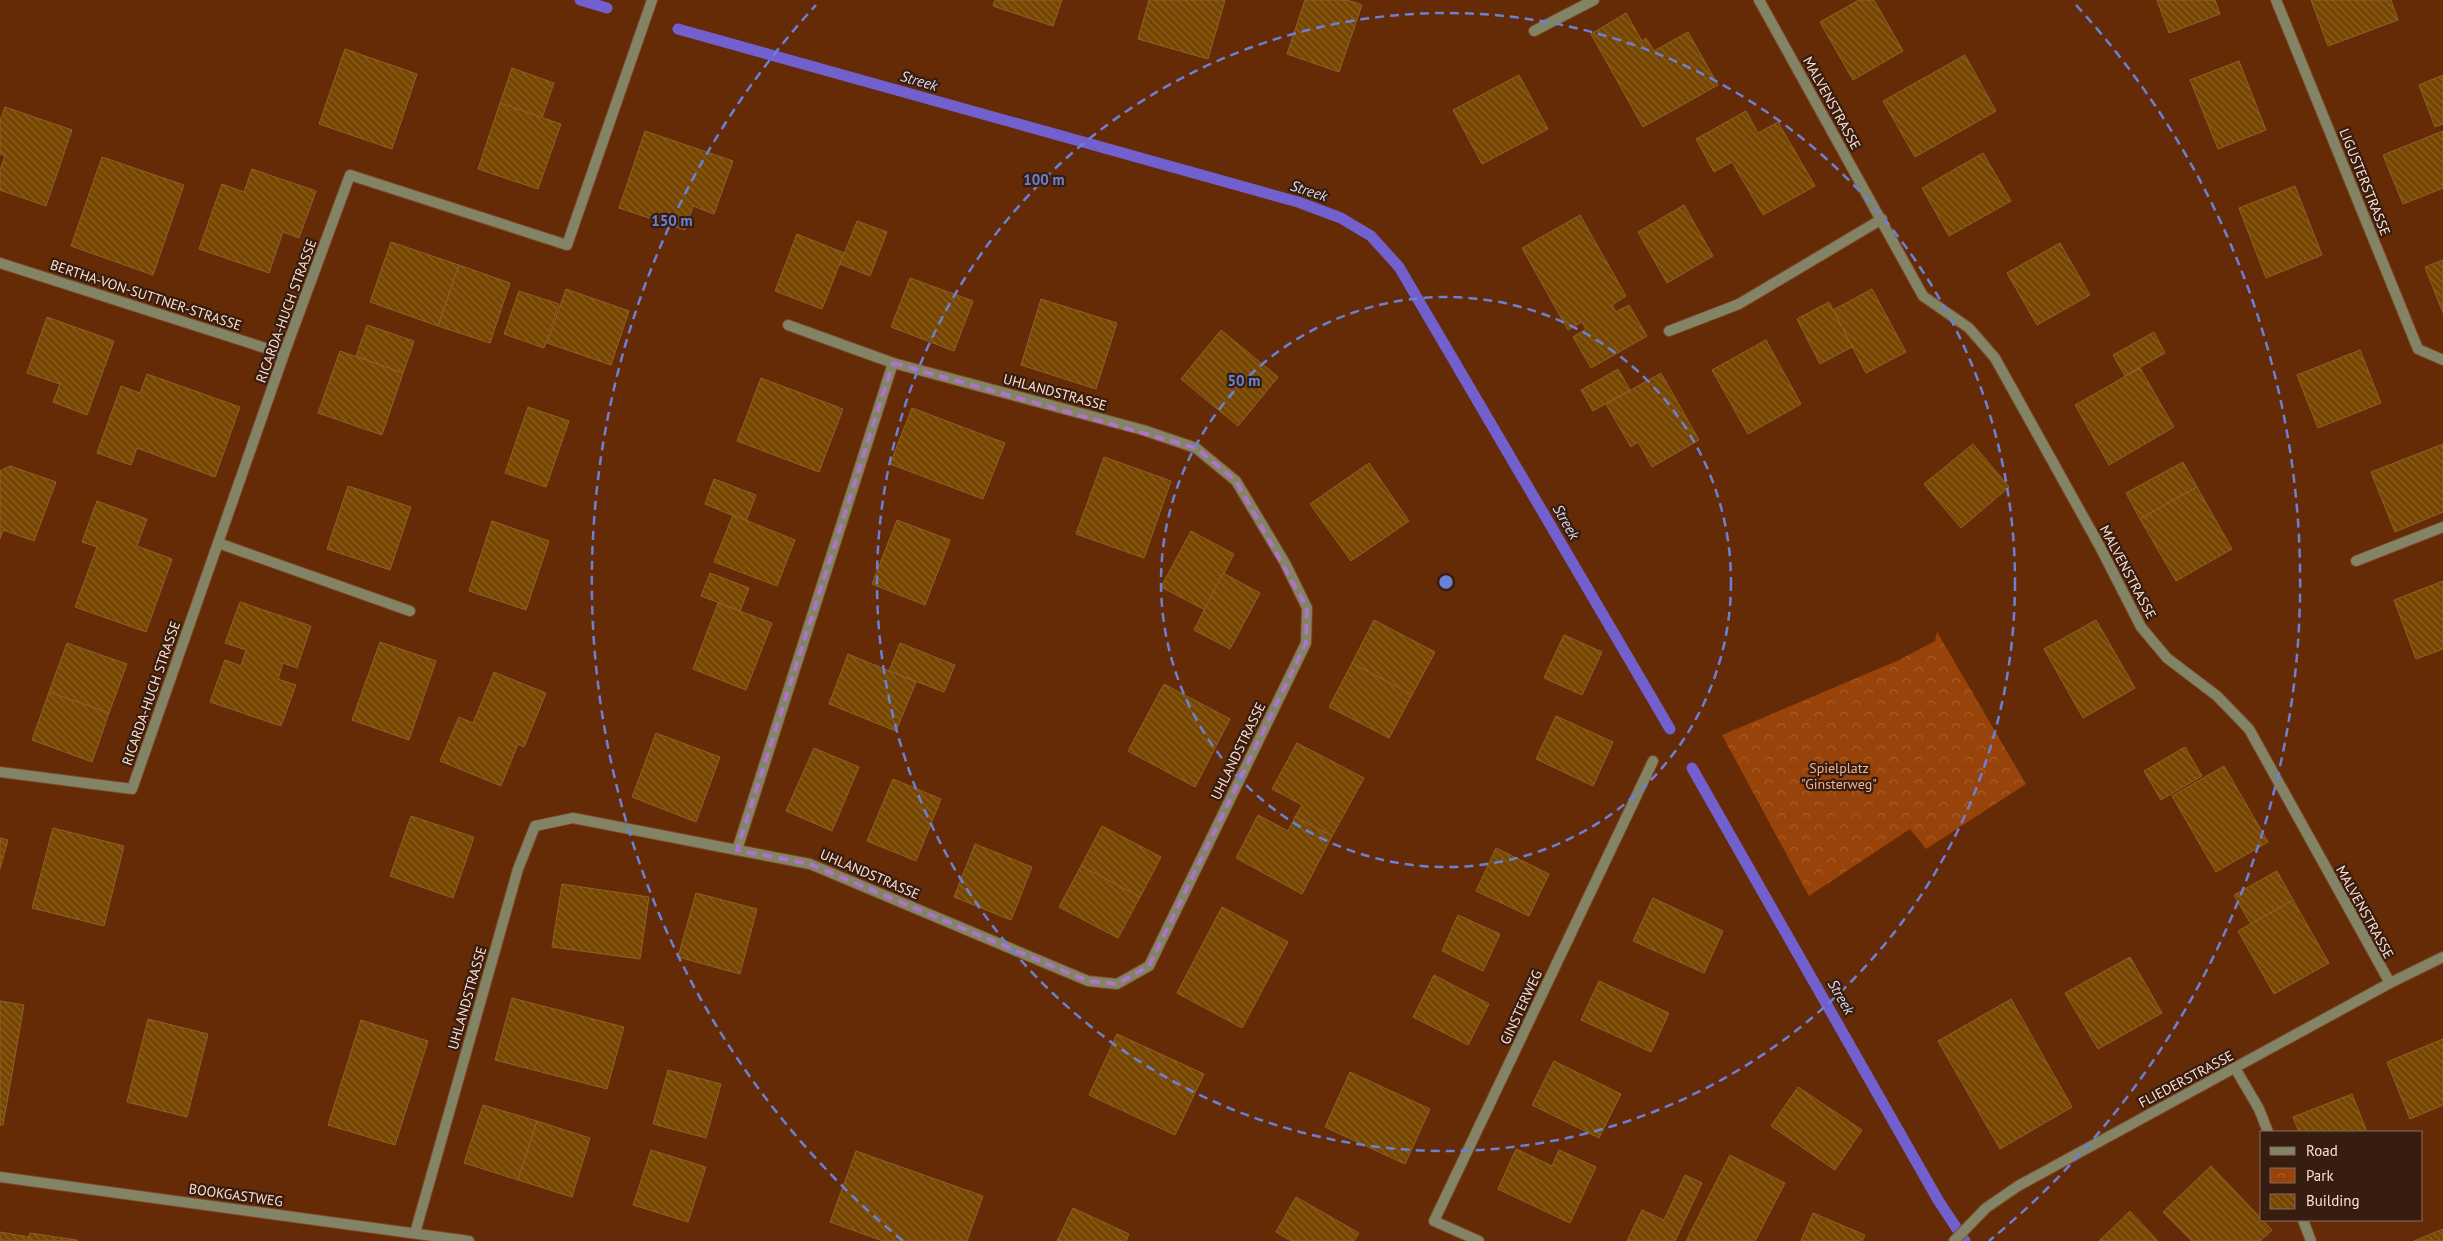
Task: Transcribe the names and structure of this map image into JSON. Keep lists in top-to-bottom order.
{
  "streets": {
    "street": [
      "MALVENSTRASSE",
      "LIGUSTERSTRASSE",
      "BERTHA-VON-SUTTNER-STRASSE",
      "RICARDA-HUCH STRASSE",
      "UHLANDSTRASSE",
      "GINSTERWEG",
      "FLIEDERSTRASSE",
      "BOOKGASTWEG"
    ]
  },
  "crossings": [
    ["MALVENSTRASSE", "FLIEDERSTRASSE"],
    ["BERTHA-VON-SUTTNER-STRASSE", "RICARDA-HUCH STRASSE"],
    ["UHLANDSTRASSE", "BOOKGASTWEG"]
  ],
  "water": ["Streek"],
  "parks": ["Spielplatz \"Ginsterweg\""],
  "legend": ["Road", "Park", "Building"],
  "rings": ["100 m", "150 m", "50 m"]
}
